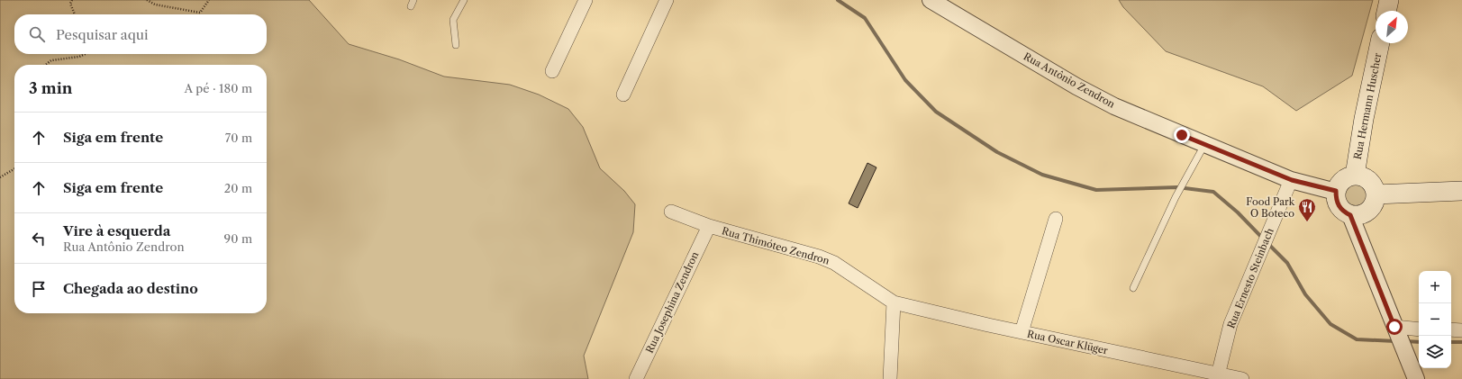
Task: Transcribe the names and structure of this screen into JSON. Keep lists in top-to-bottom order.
{
  "streets": {
    "main road": ["Rua Hermann Huscher"],
    "street": [
      "Rua Antônio Zendron",
      "Rua Thimóteo Zendron",
      "Rua Ernesto Steinbach",
      "Rua Josephina Zendron",
      "Rua Oscar Klüger"
    ]
  },
  "crossings": [
    ["Rua Antônio Zendron", "Rua Hermann Huscher"],
    ["Rua Antônio Zendron", "Rua Ernesto Steinbach"],
    ["Rua Thimóteo Zendron", "Rua Josephina Zendron"],
    ["Rua Thimóteo Zendron", "Rua Oscar Klüger"],
    ["Rua Ernesto Steinbach", "Rua Oscar Klüger"]
  ],
  "places": {
    "restaurant": ["Food Park O Boteco"]
  },
  "north": "top right",
  "page": {
    "search": "Pesquisar aqui",
    "heading": ["3 min", "A pé · 180 m"],
    "list": [
      ["Siga em frente", "70 m"],
      ["Siga em frente", "20 m"],
      ["Vire à esquerda", "Rua Antônio Zendron", "90 m"],
      "Chegada ao destino"
    ],
    "map_buttons": ["+", "−"]
  }
}
